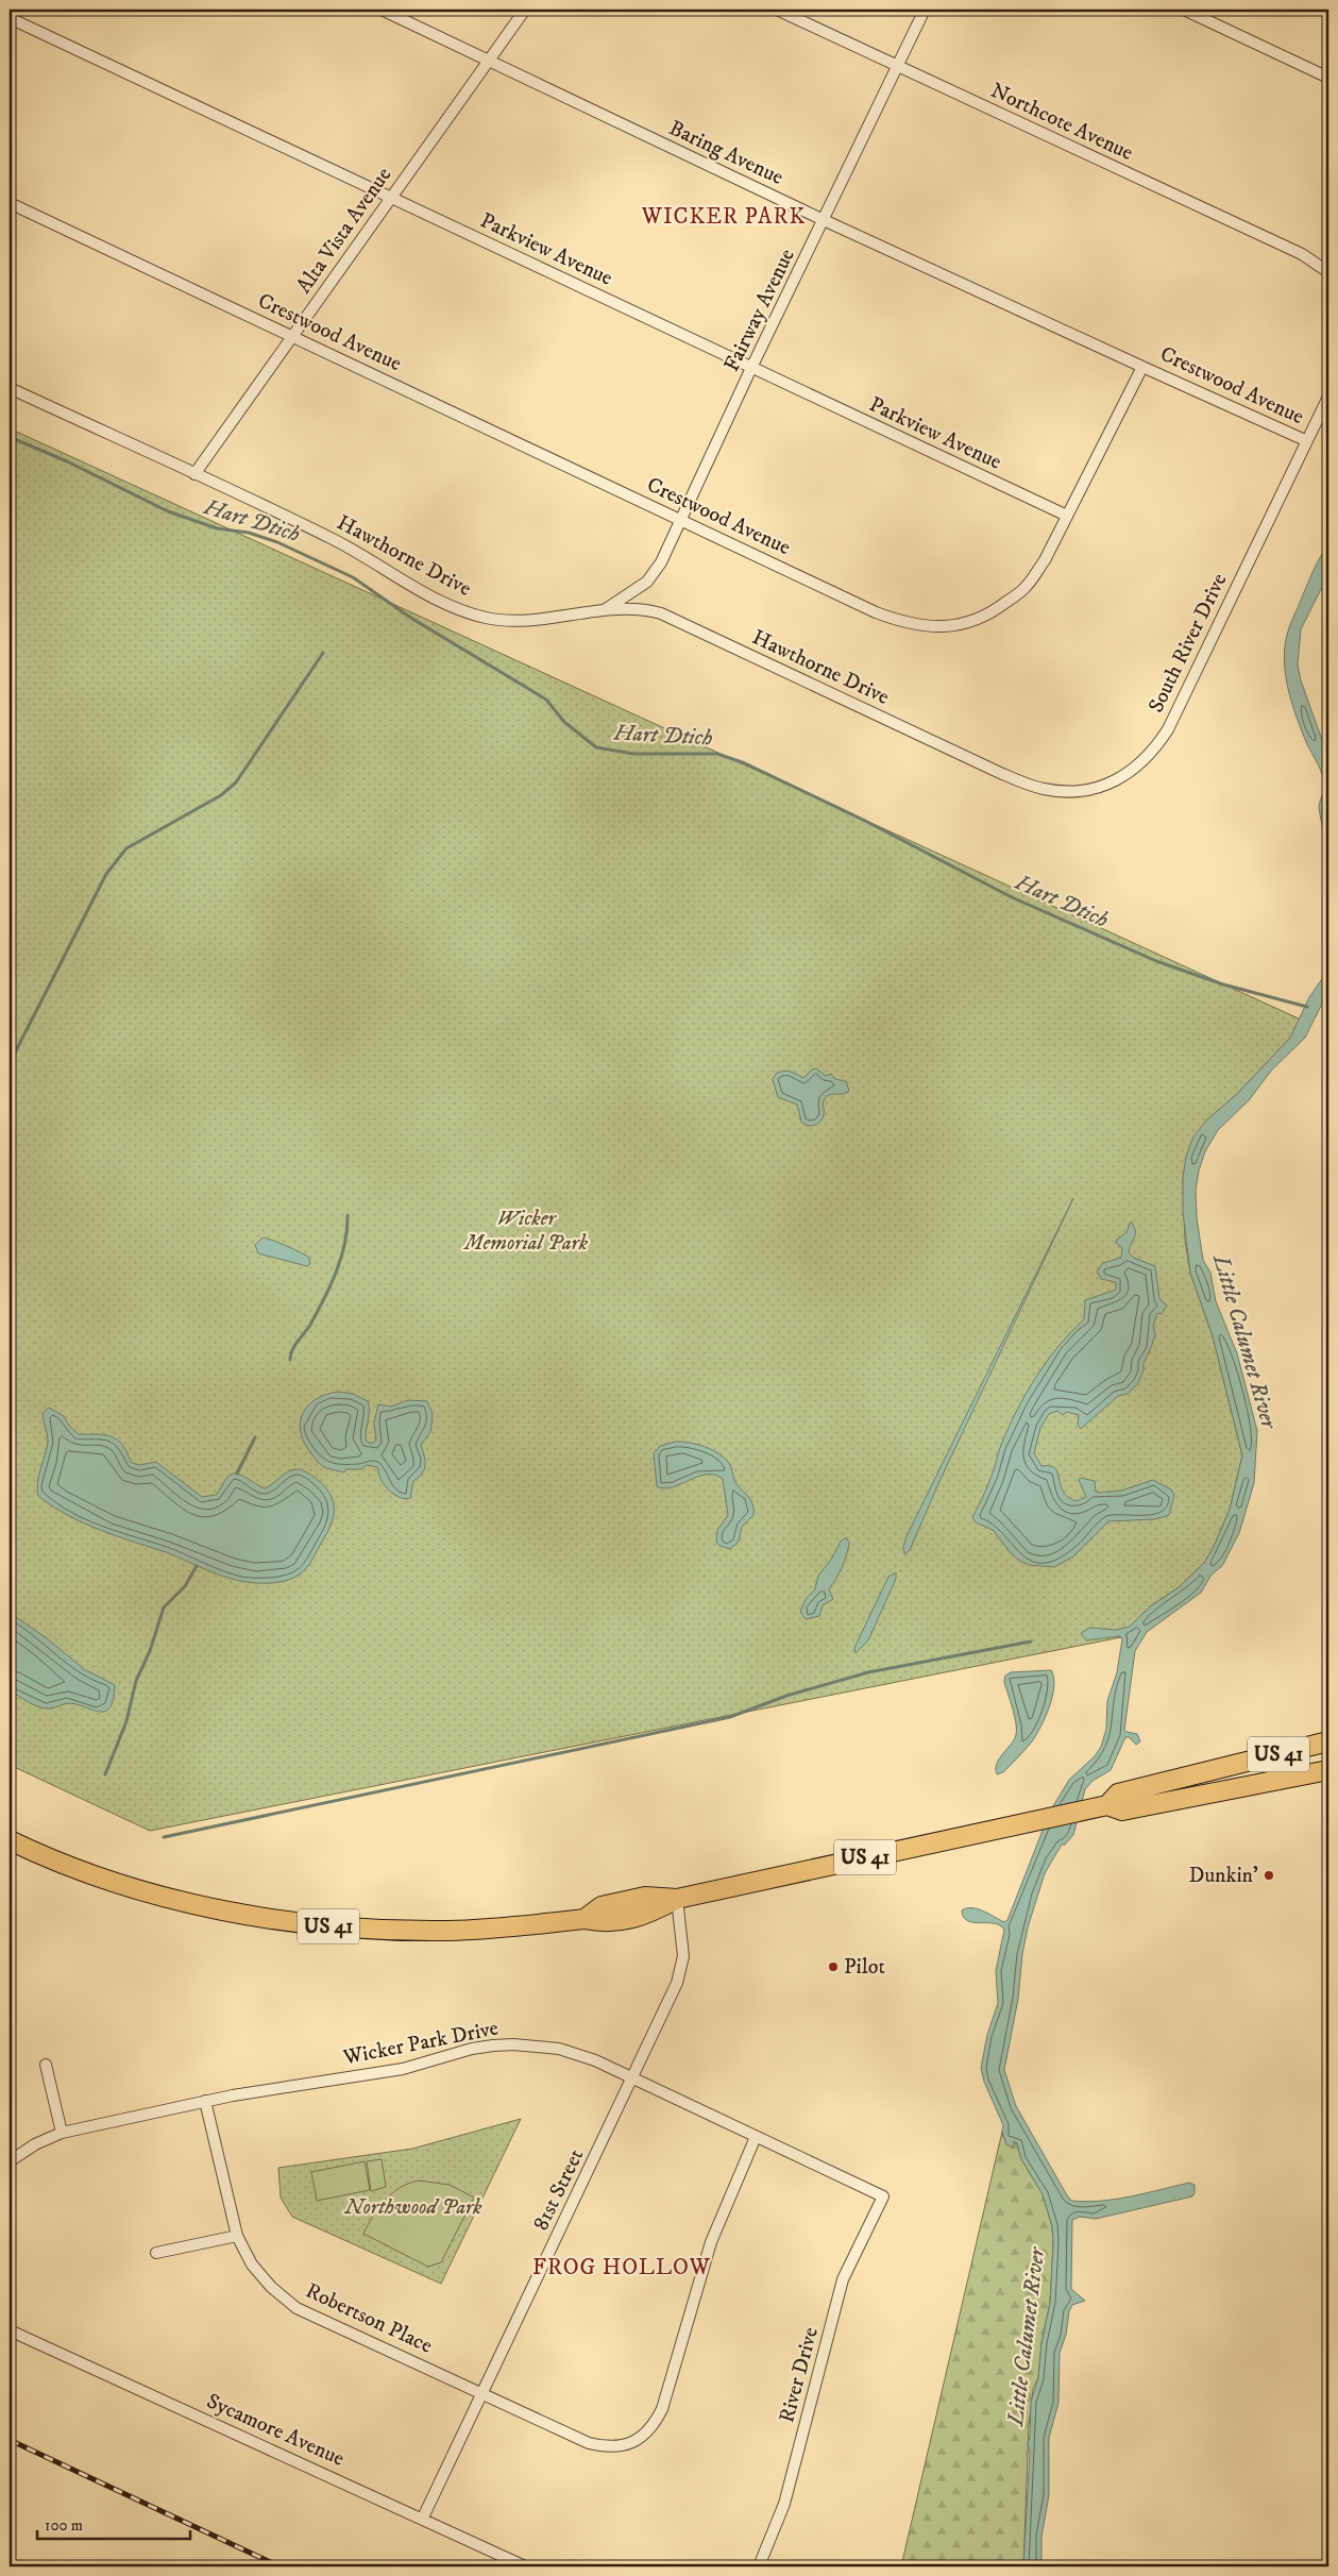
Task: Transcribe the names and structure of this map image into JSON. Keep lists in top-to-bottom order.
{
  "streets": {
    "highway": ["US 41"],
    "street": [
      "Northcote Avenue",
      "Baring Avenue",
      "Alta Vista Avenue",
      "Parkview Avenue",
      "Fairway Avenue",
      "Crestwood Avenue",
      "Hawthorne Drive",
      "South River Drive",
      "Wicker Park Drive",
      "81st Street",
      "Robertson Place",
      "River Drive",
      "Sycamore Avenue"
    ]
  },
  "crossings": [
    ["Northcote Avenue", "Fairway Avenue"],
    ["Baring Avenue", "Alta Vista Avenue"],
    ["Baring Avenue", "Fairway Avenue"],
    ["Baring Avenue", "Crestwood Avenue"],
    ["Alta Vista Avenue", "Parkview Avenue"],
    ["Alta Vista Avenue", "Crestwood Avenue"],
    ["Alta Vista Avenue", "Hawthorne Drive"],
    ["Parkview Avenue", "Fairway Avenue"],
    ["Parkview Avenue", "Crestwood Avenue"],
    ["Fairway Avenue", "Crestwood Avenue"],
    ["Fairway Avenue", "Hawthorne Drive"],
    ["Crestwood Avenue", "South River Drive"],
    ["Hawthorne Drive", "South River Drive"],
    ["US 41", "81st Street"],
    ["Wicker Park Drive", "81st Street"],
    ["Wicker Park Drive", "Robertson Place"],
    ["Wicker Park Drive", "River Drive"],
    ["81st Street", "Robertson Place"],
    ["81st Street", "Sycamore Avenue"]
  ],
  "districts": ["WICKER PARK", "FROG HOLLOW"],
  "water": ["Hart Dtich", "Little Calumet River"],
  "parks": ["Wicker Memorial Park", "Northwood Park"],
  "places": ["Dunkin'", "Pilot"],
  "scale_bar": "100 m"
}
